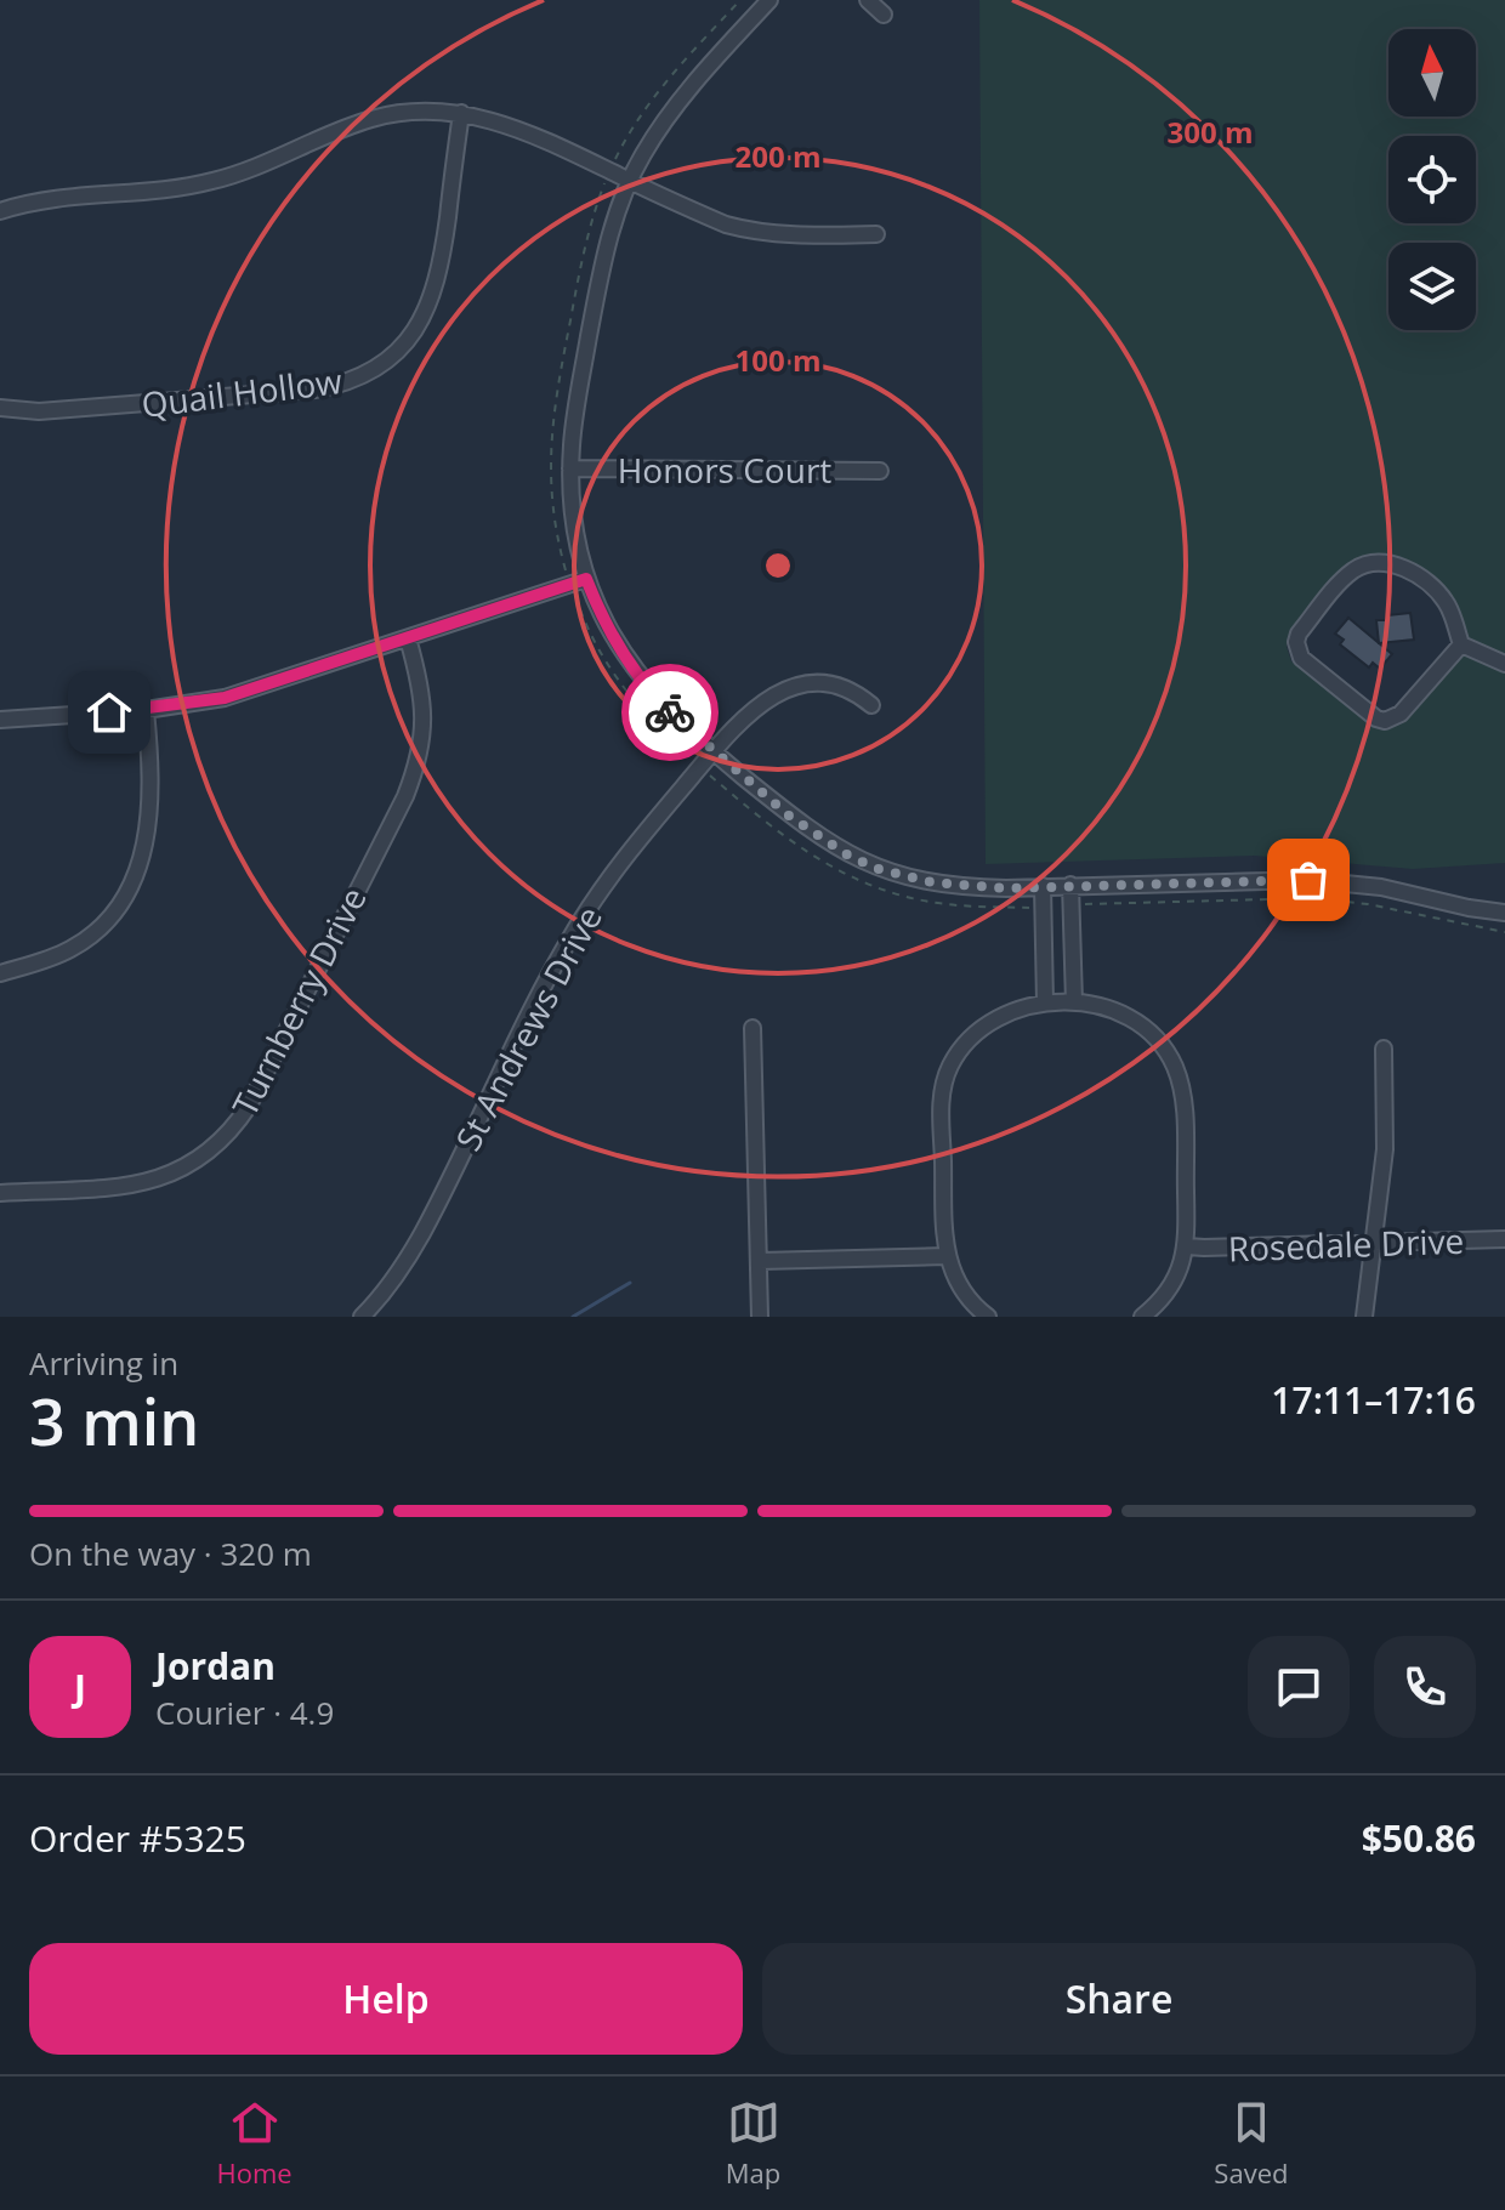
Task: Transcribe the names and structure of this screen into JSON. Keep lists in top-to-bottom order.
{
  "streets": {
    "street": [
      "Quail Hollow",
      "Honors Court",
      "Turnberry Drive",
      "St Andrews Drive",
      "Rosedale Drive"
    ]
  },
  "north": "top",
  "page": {
    "heading": ["3 min", "Arriving in", "17:11–17:16"],
    "panel": [
      "Jordan",
      "Courier · 4.9",
      "Order #5325",
      "$50.86"
    ],
    "bar": "On the way · 320 m",
    "round": "J",
    "buttons": ["Help", "Share"],
    "tabs": ["Home", "Map", "Saved"]
  },
  "rings": ["300 m", "200 m", "100 m"]
}
